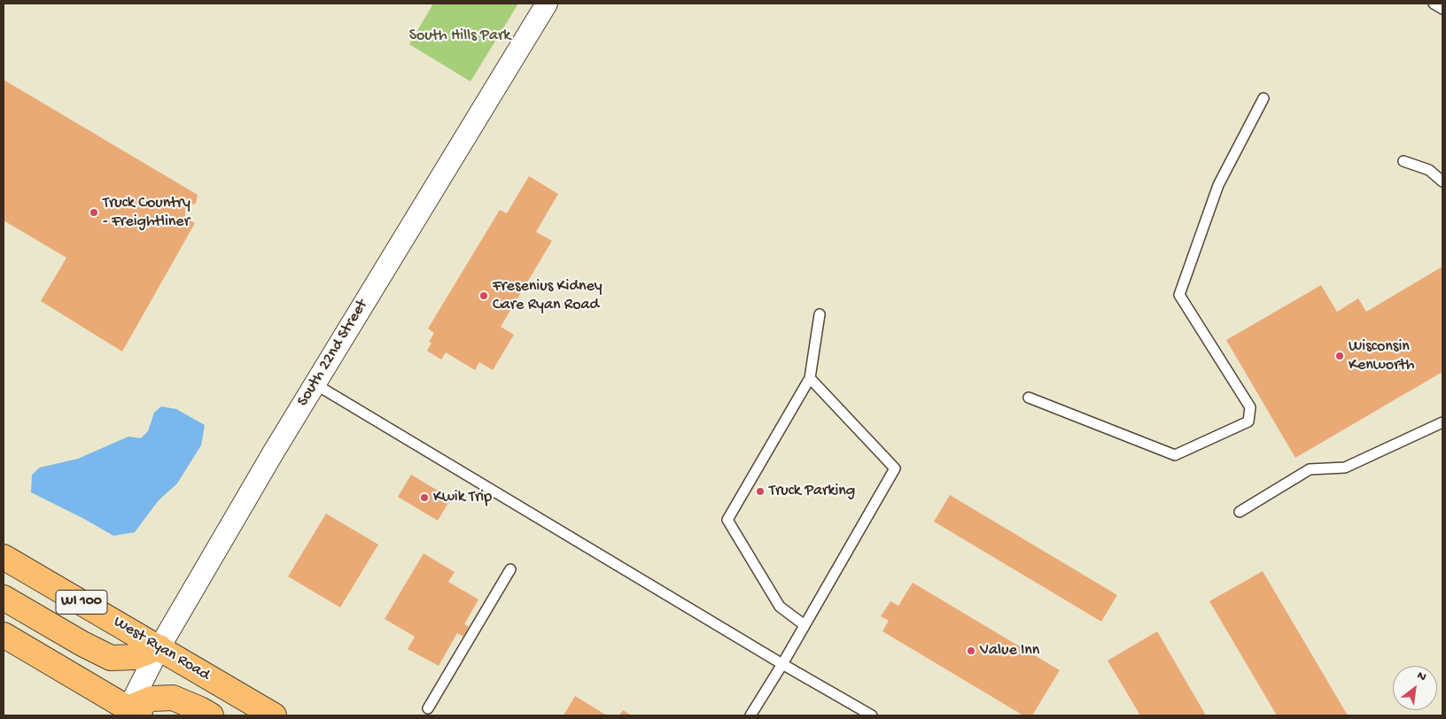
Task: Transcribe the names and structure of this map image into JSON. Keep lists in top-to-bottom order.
{
  "streets": {
    "main road": ["WI 100", "West Ryan Road"],
    "street": ["South 22nd Street"]
  },
  "crossings": [
    ["South 22nd Street", "West Ryan Road"]
  ],
  "parks": ["South Hills Park"],
  "places": [
    "Truck Country - Freightliner",
    "Fresenius Kidney Care Ryan Road",
    "Wisconsin Kenworth",
    "Truck Parking",
    "Kwik Trip",
    "Value Inn"
  ],
  "north": "top right"
}
